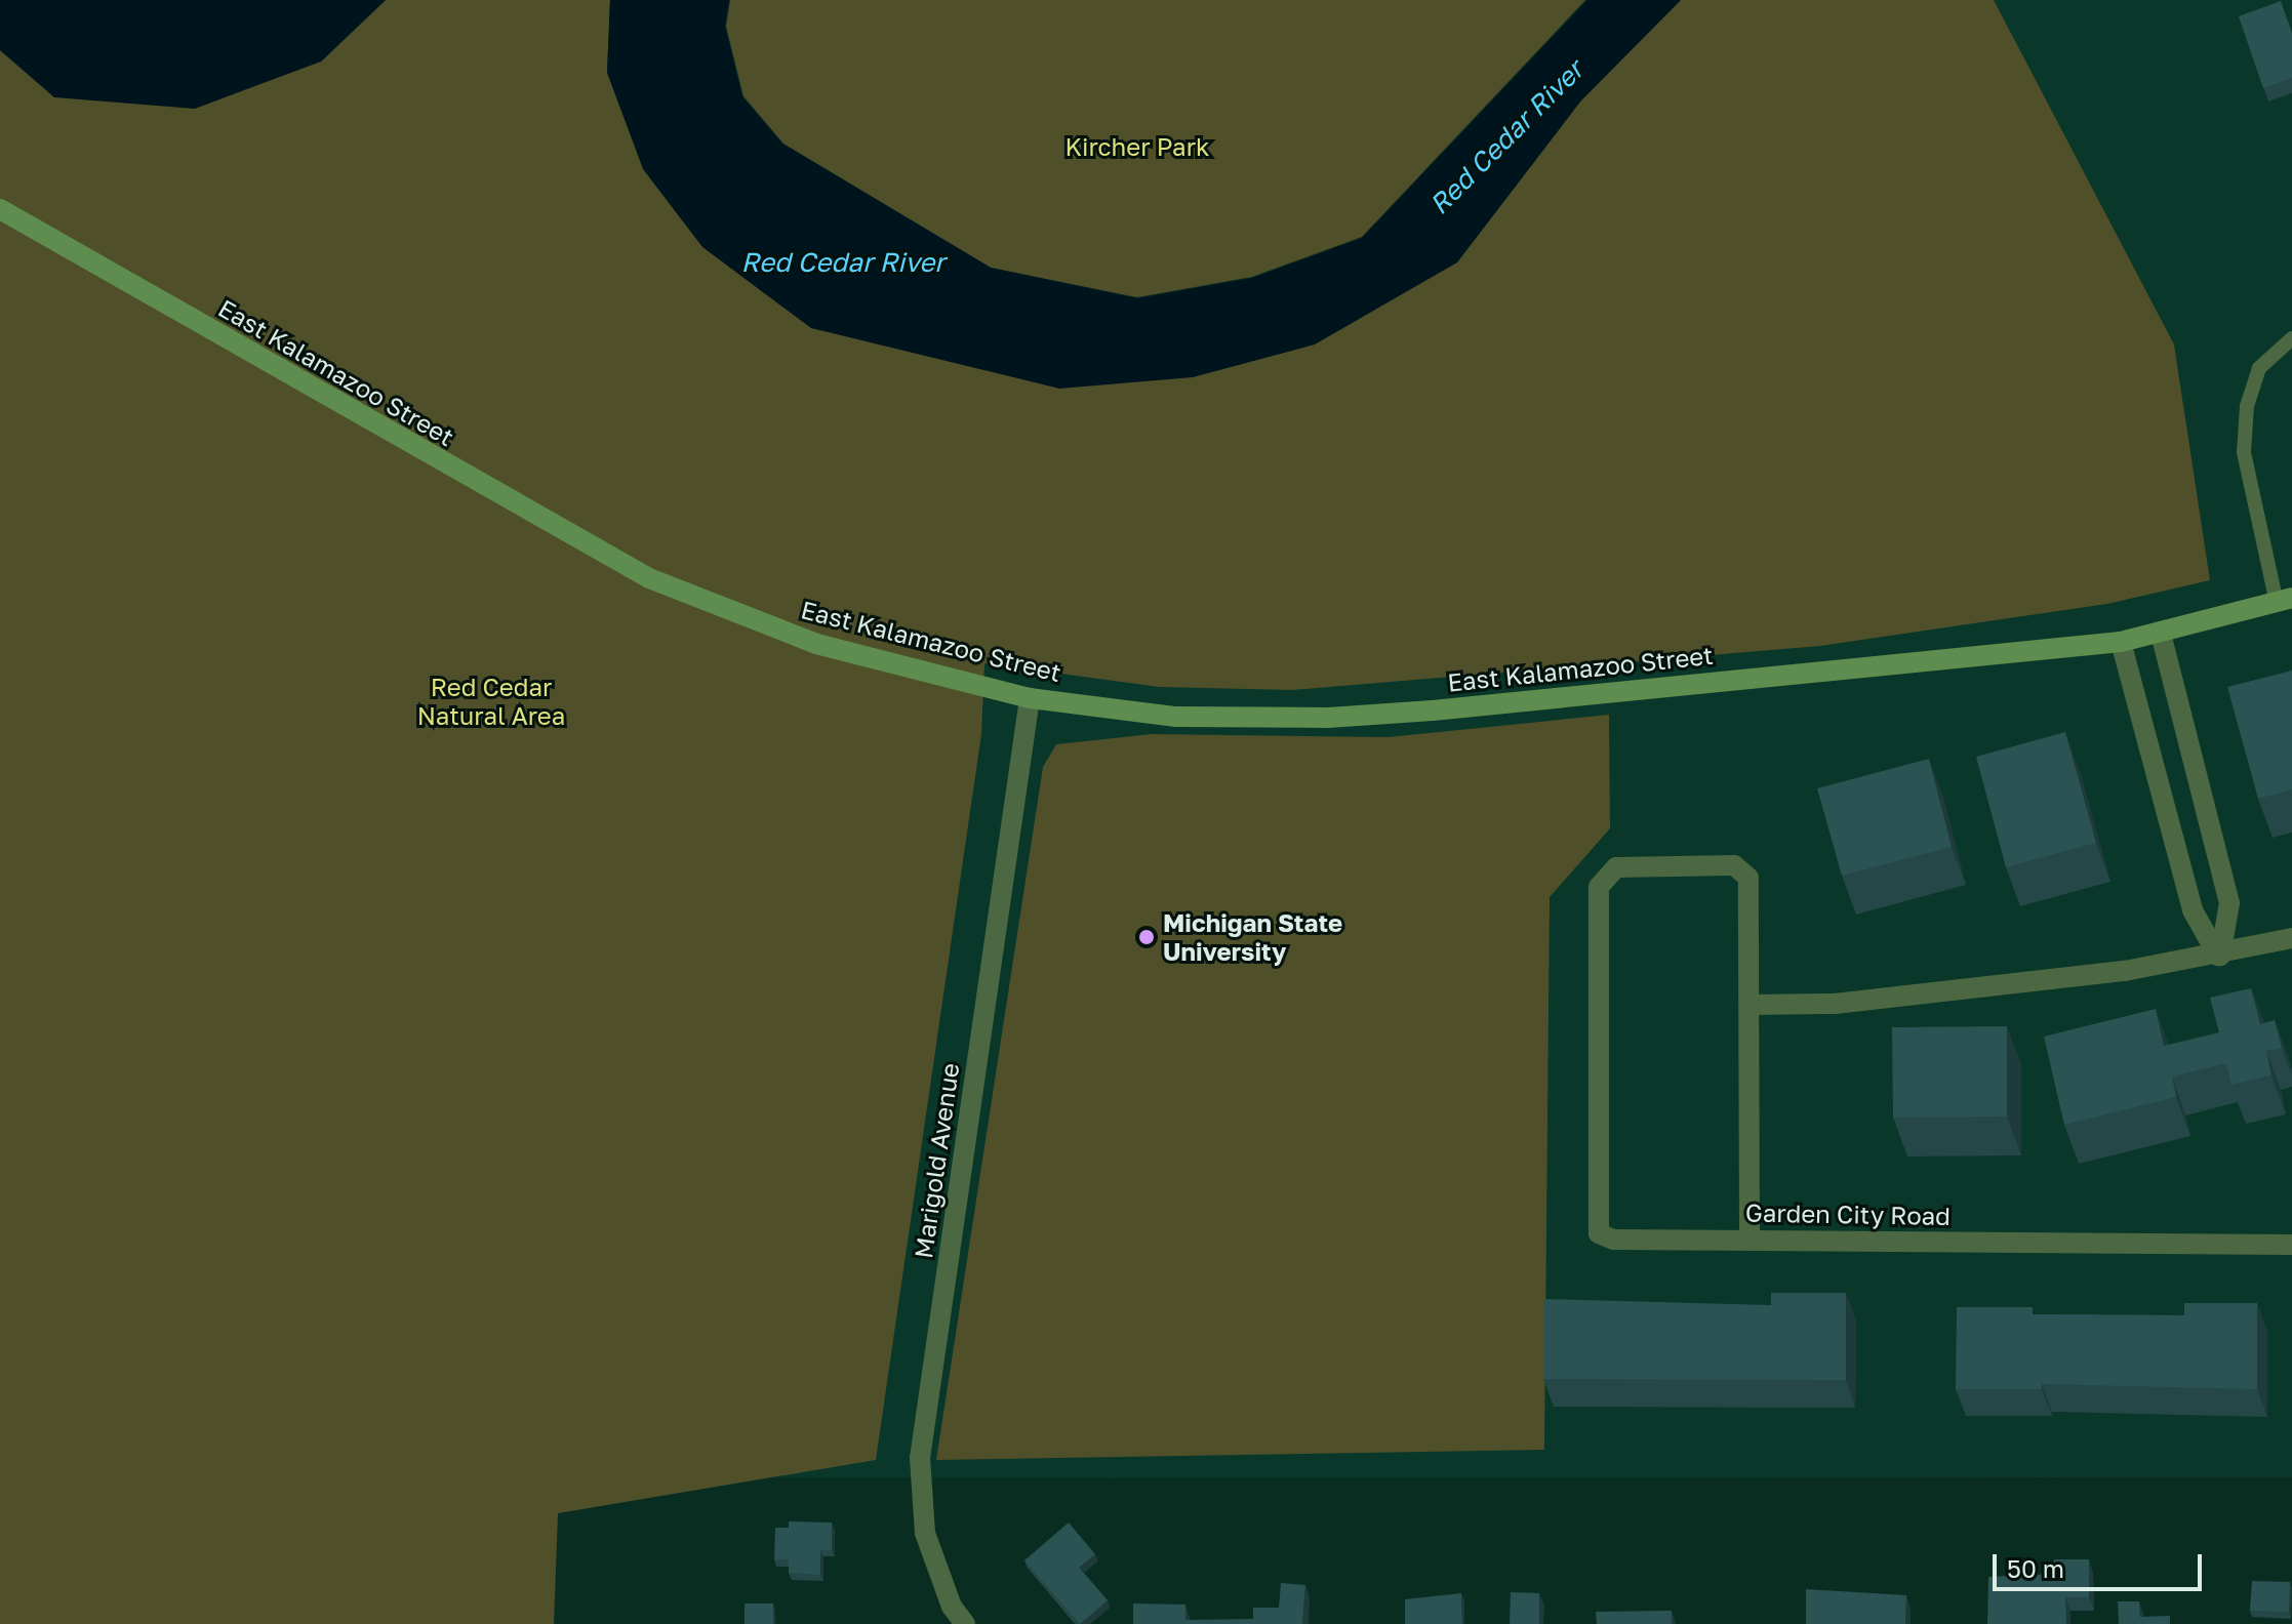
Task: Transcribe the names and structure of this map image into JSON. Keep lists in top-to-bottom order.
{
  "streets": {
    "street": ["East Kalamazoo Street", "Marigold Avenue", "Garden City Road"]
  },
  "crossings": [
    ["East Kalamazoo Street", "Marigold Avenue"]
  ],
  "water": ["Red Cedar River"],
  "parks": ["Kircher Park", "Red Cedar Natural Area"],
  "places": ["Michigan State University"],
  "scale_bar": "50 m"
}
